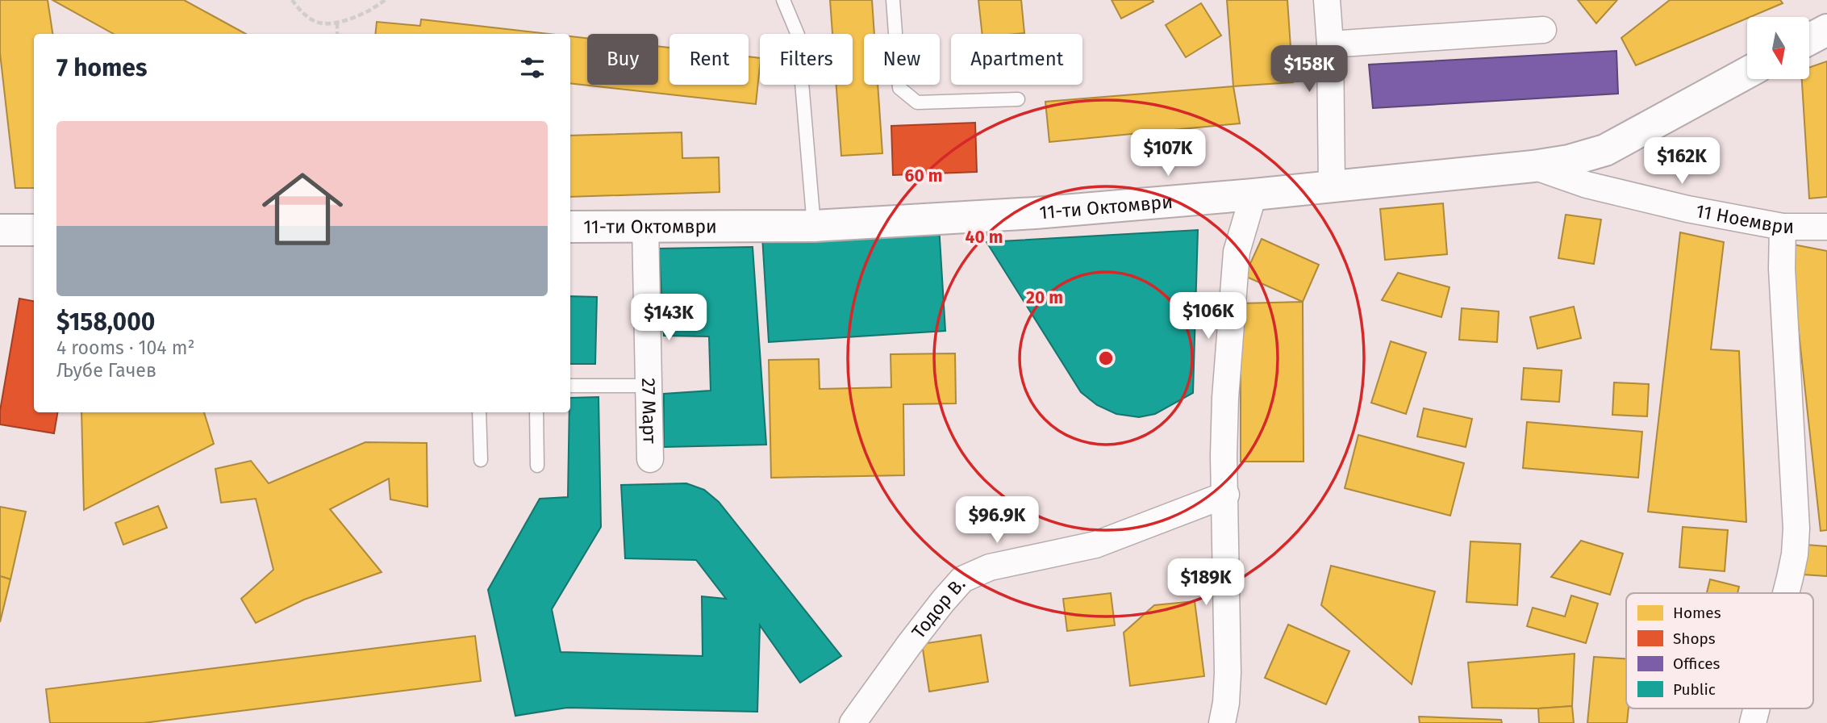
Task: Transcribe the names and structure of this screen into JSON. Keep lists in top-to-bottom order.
{
  "streets": {
    "main road": ["11-ти Октомври"],
    "street": ["11 Ноември", "27 Март", "Тодор В."]
  },
  "crossings": [
    ["11-ти Октомври", "11 Ноември"],
    ["11-ти Октомври", "27 Март"]
  ],
  "legend": [
    "Homes",
    "Shops",
    "Offices",
    "Public"
  ],
  "north": "bottom",
  "page": {
    "chip": [
      "Buy",
      "Rent",
      "Filters",
      "New",
      "Apartment"
    ],
    "heading": "7 homes",
    "price": [
      "$158K",
      "$107K",
      "$162K",
      "$106K",
      "$143K",
      "$96.9K",
      "$189K"
    ],
    "list": [
      {
        "name": "$158,000",
        "note": "4 rooms · 104 m² · Љубе Гачев"
      }
    ]
  },
  "rings": ["60 m", "40 m", "20 m"]
}
